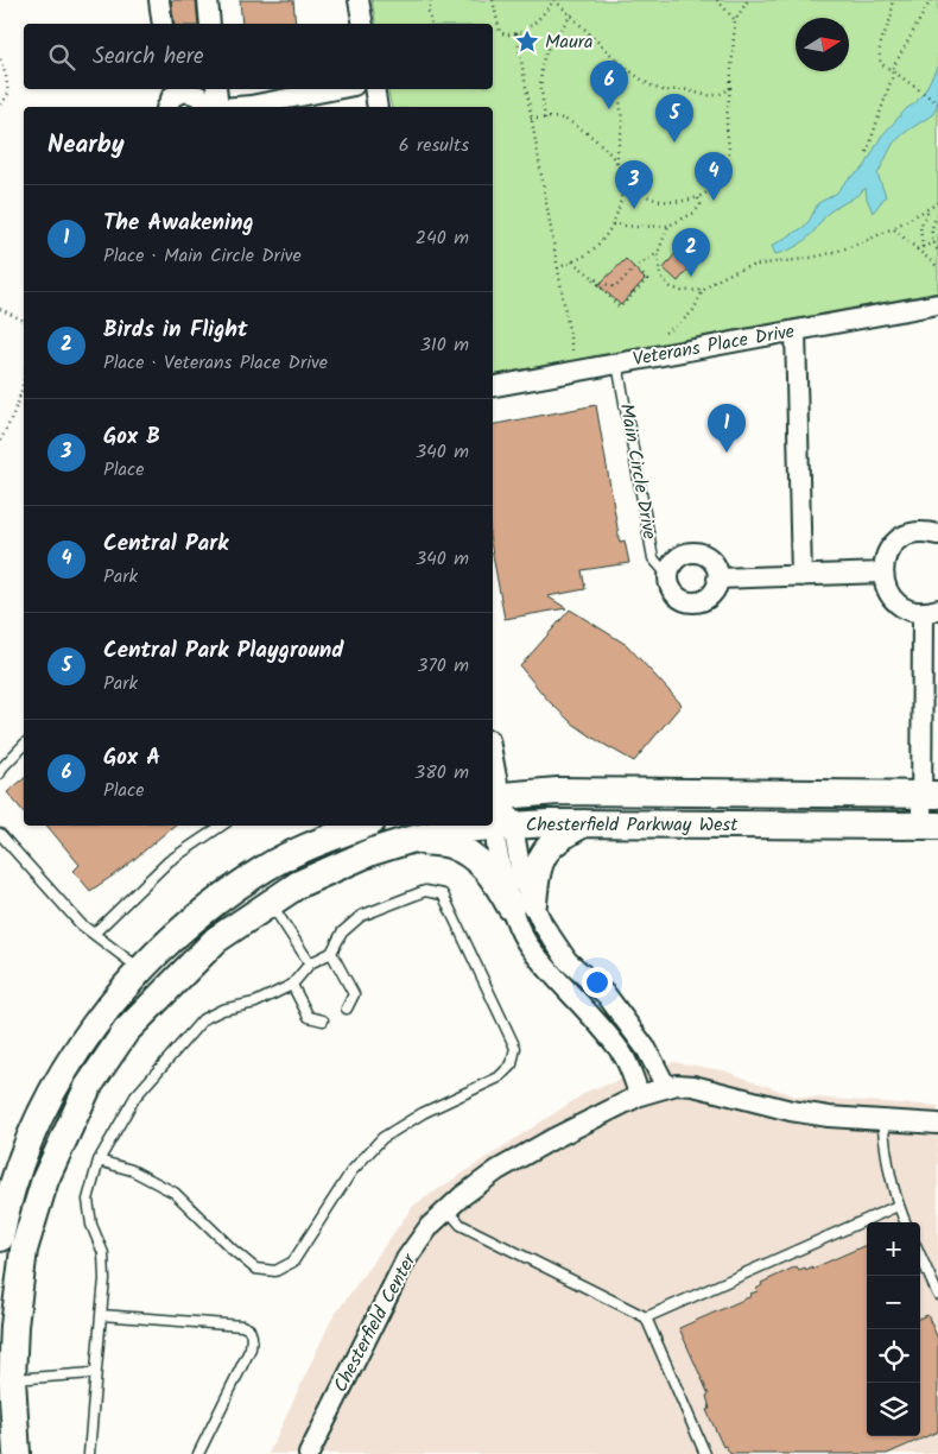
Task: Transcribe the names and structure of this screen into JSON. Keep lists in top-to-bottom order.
{
  "streets": {
    "street": [
      "Veterans Place Drive",
      "Main Circle Drive",
      "Chesterfield Parkway West",
      "Chesterfield Center"
    ]
  },
  "crossings": [
    ["Veterans Place Drive", "Main Circle Drive"]
  ],
  "places": {
    "place": ["Maura"]
  },
  "north": "right",
  "page": {
    "search": "Search here",
    "pins": [
      "6",
      "5",
      "4",
      "3",
      "2",
      "1"
    ],
    "heading": ["Nearby", "6 results"],
    "list": [
      {
        "mark": "1",
        "name": "The Awakening",
        "note": "Place · Main Circle Drive",
        "value": "240 m"
      },
      {
        "mark": "2",
        "name": "Birds in Flight",
        "note": "Place · Veterans Place Drive",
        "value": "310 m"
      },
      {
        "mark": "3",
        "name": "Gox B",
        "note": "Place",
        "value": "340 m"
      },
      {
        "mark": "4",
        "name": "Central Park",
        "note": "Park",
        "value": "340 m"
      },
      {
        "mark": "5",
        "name": "Central Park Playground",
        "note": "Park",
        "value": "370 m"
      },
      {
        "mark": "6",
        "name": "Gox A",
        "note": "Place",
        "value": "380 m"
      }
    ],
    "map_buttons": ["+", "−"]
  }
}
